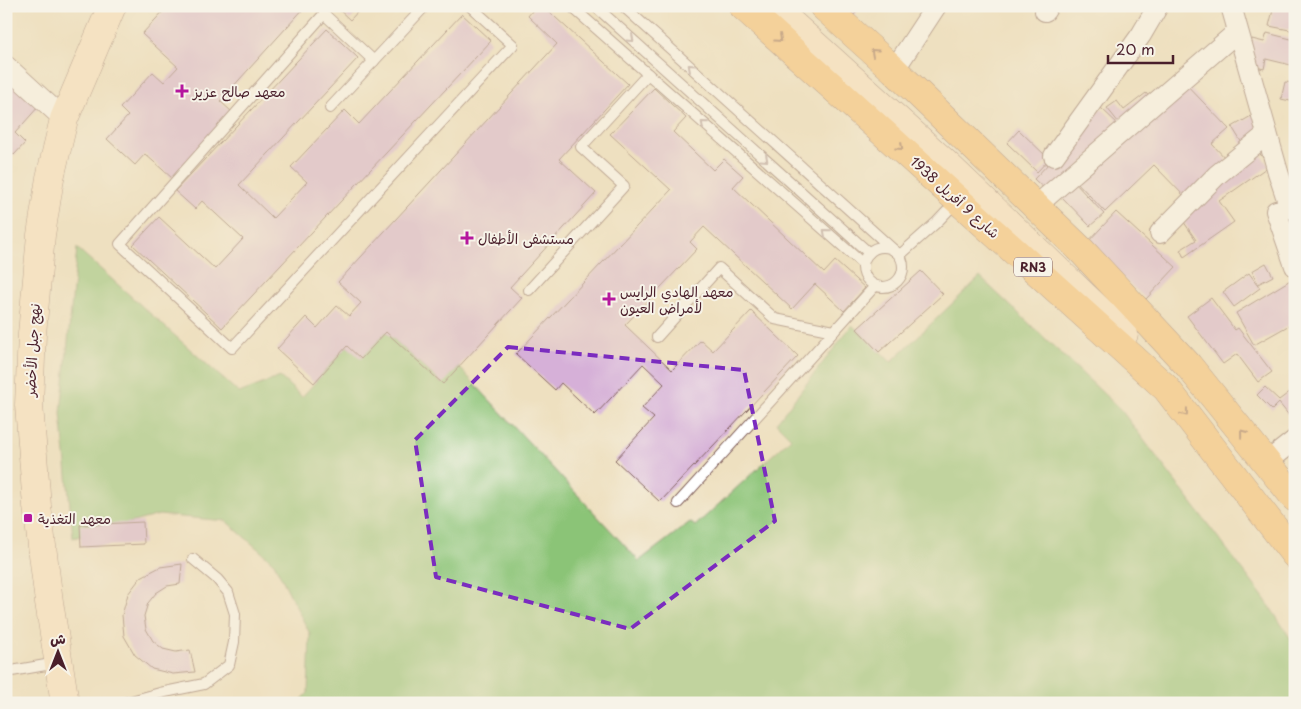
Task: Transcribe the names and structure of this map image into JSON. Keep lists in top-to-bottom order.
{
  "streets": {
    "main road": ["شارع 9 أفريل 1938", "RN3", "نهج جبل الأخضر"]
  },
  "places": {
    "health": ["معهد صالح عزيز", "مستشفى الأطفال", "معهد الهادي الرايس لأمراض العيون"],
    "transit": ["معهد التغذية"]
  },
  "scale_bar": "20 m",
  "north": "top"
}
